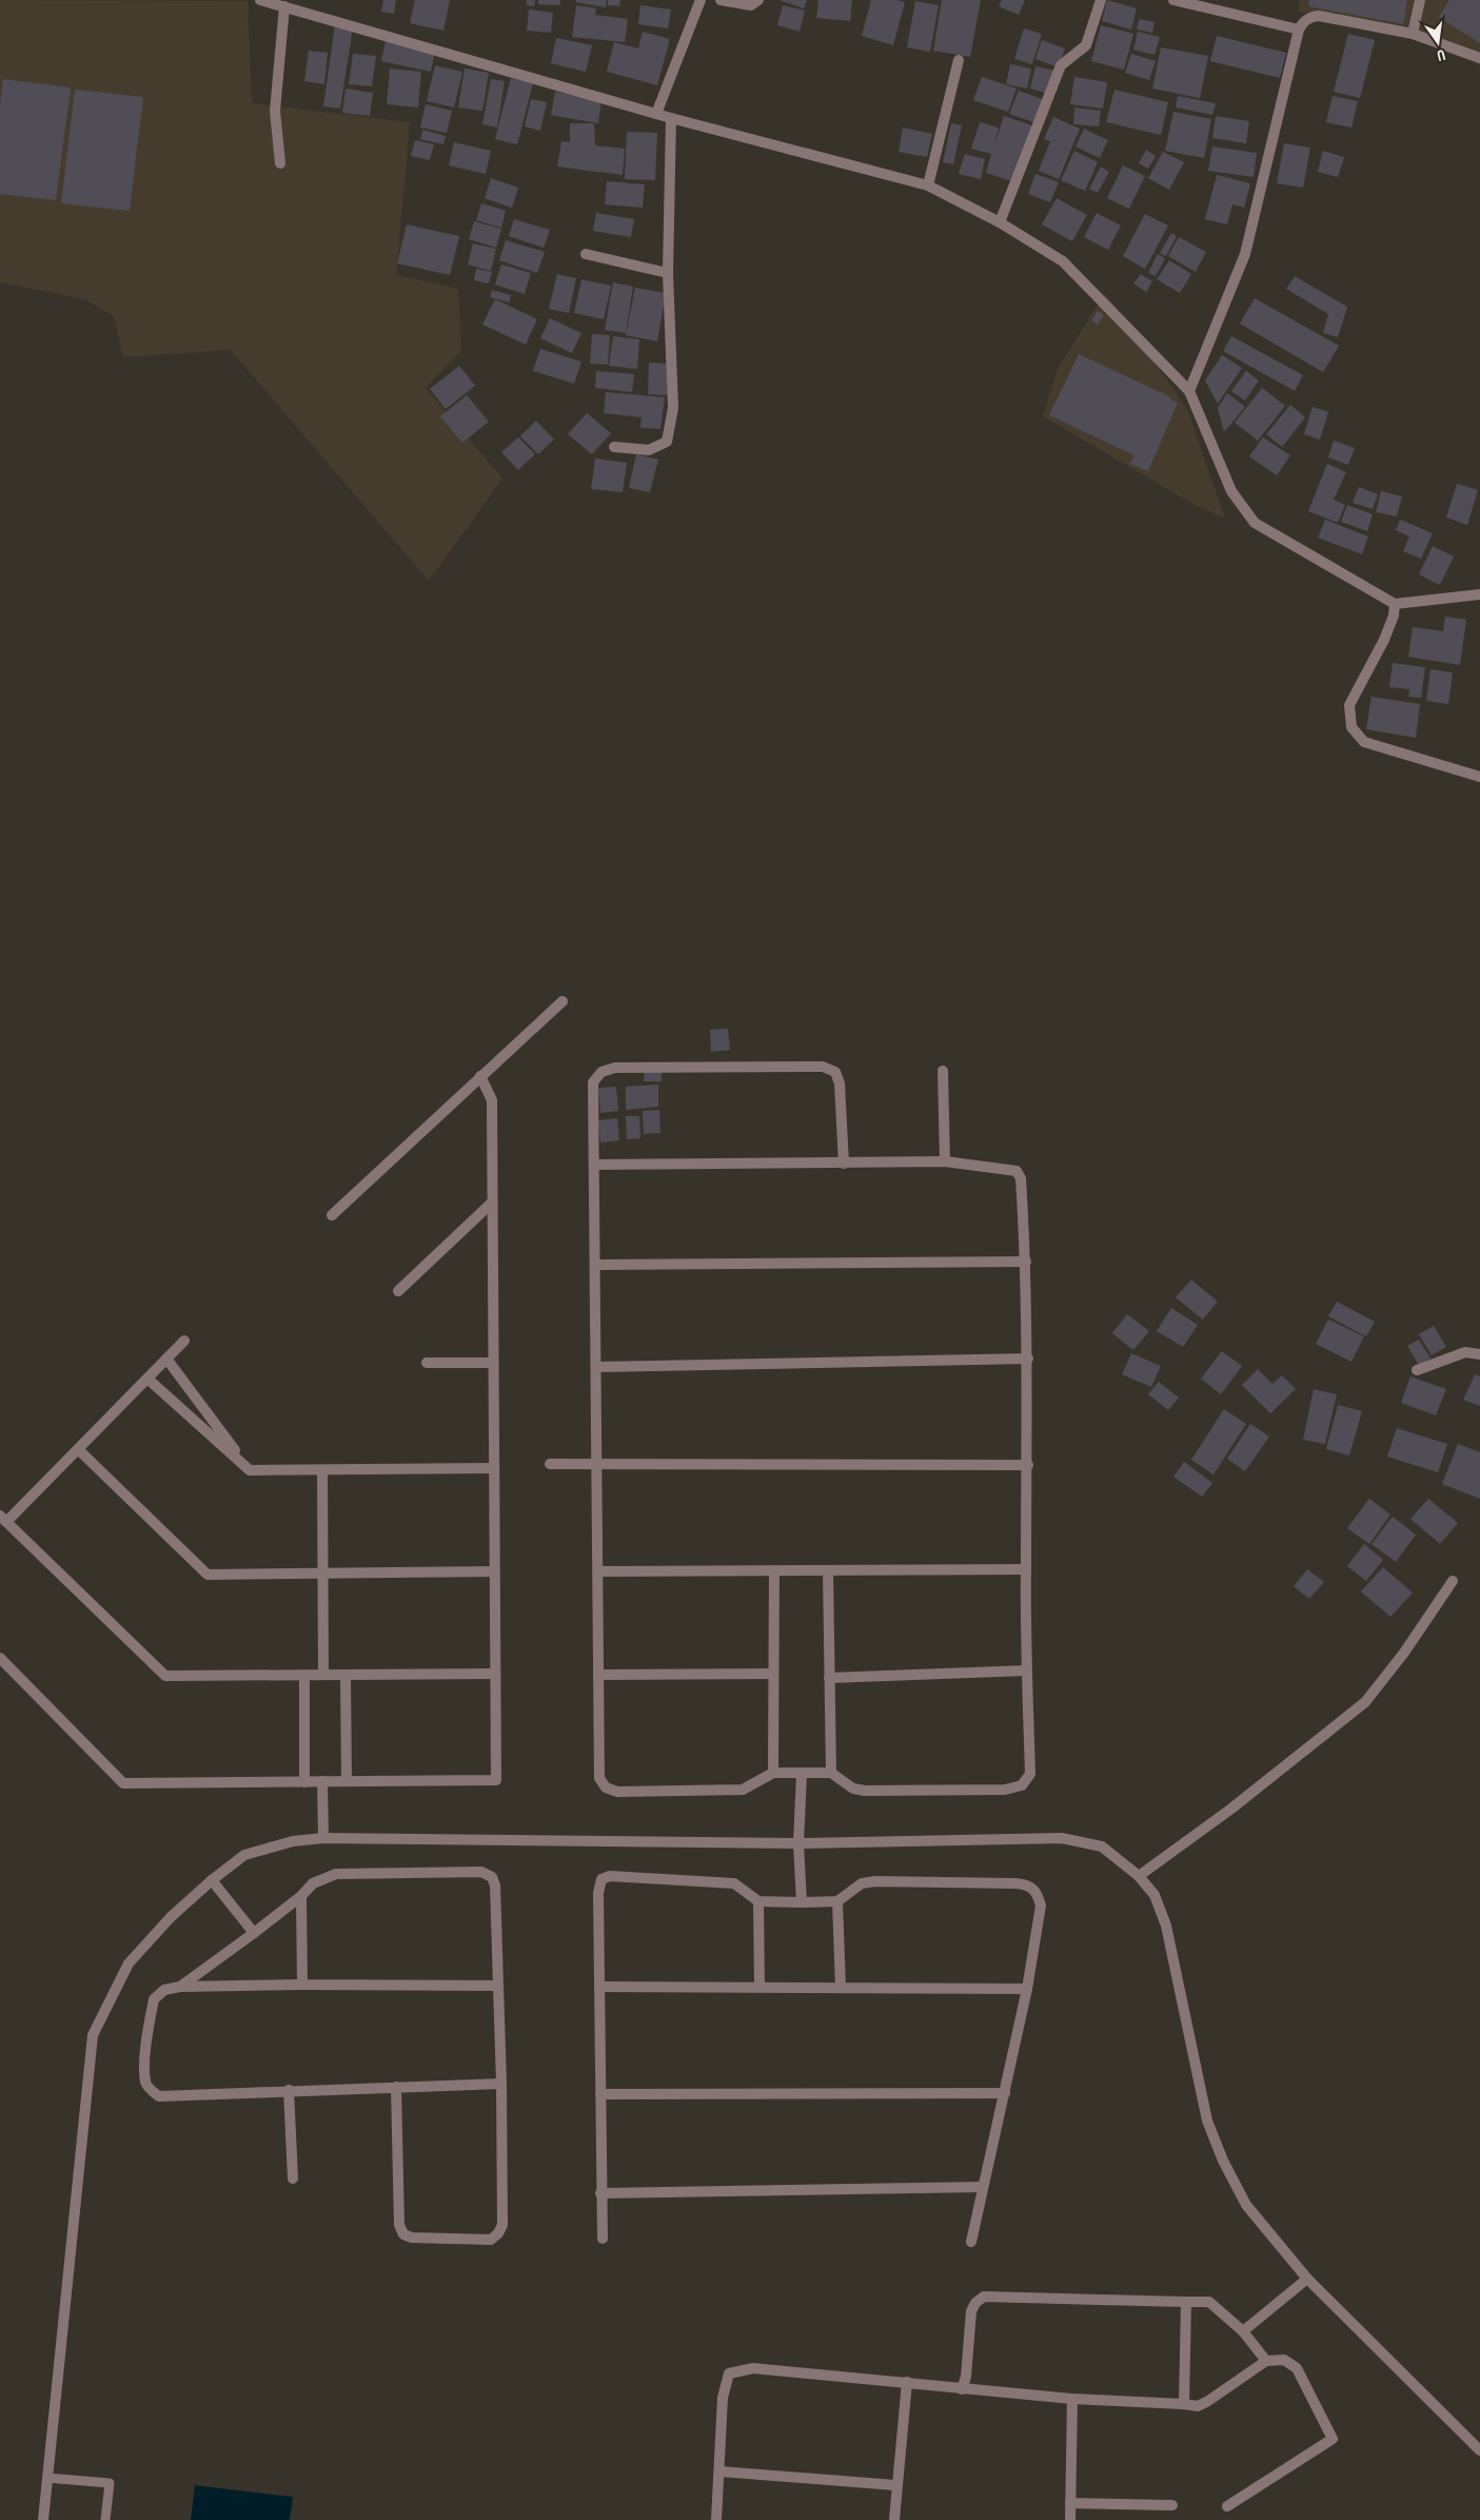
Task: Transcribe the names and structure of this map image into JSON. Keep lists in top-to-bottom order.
{
  "north": "bottom"
}
